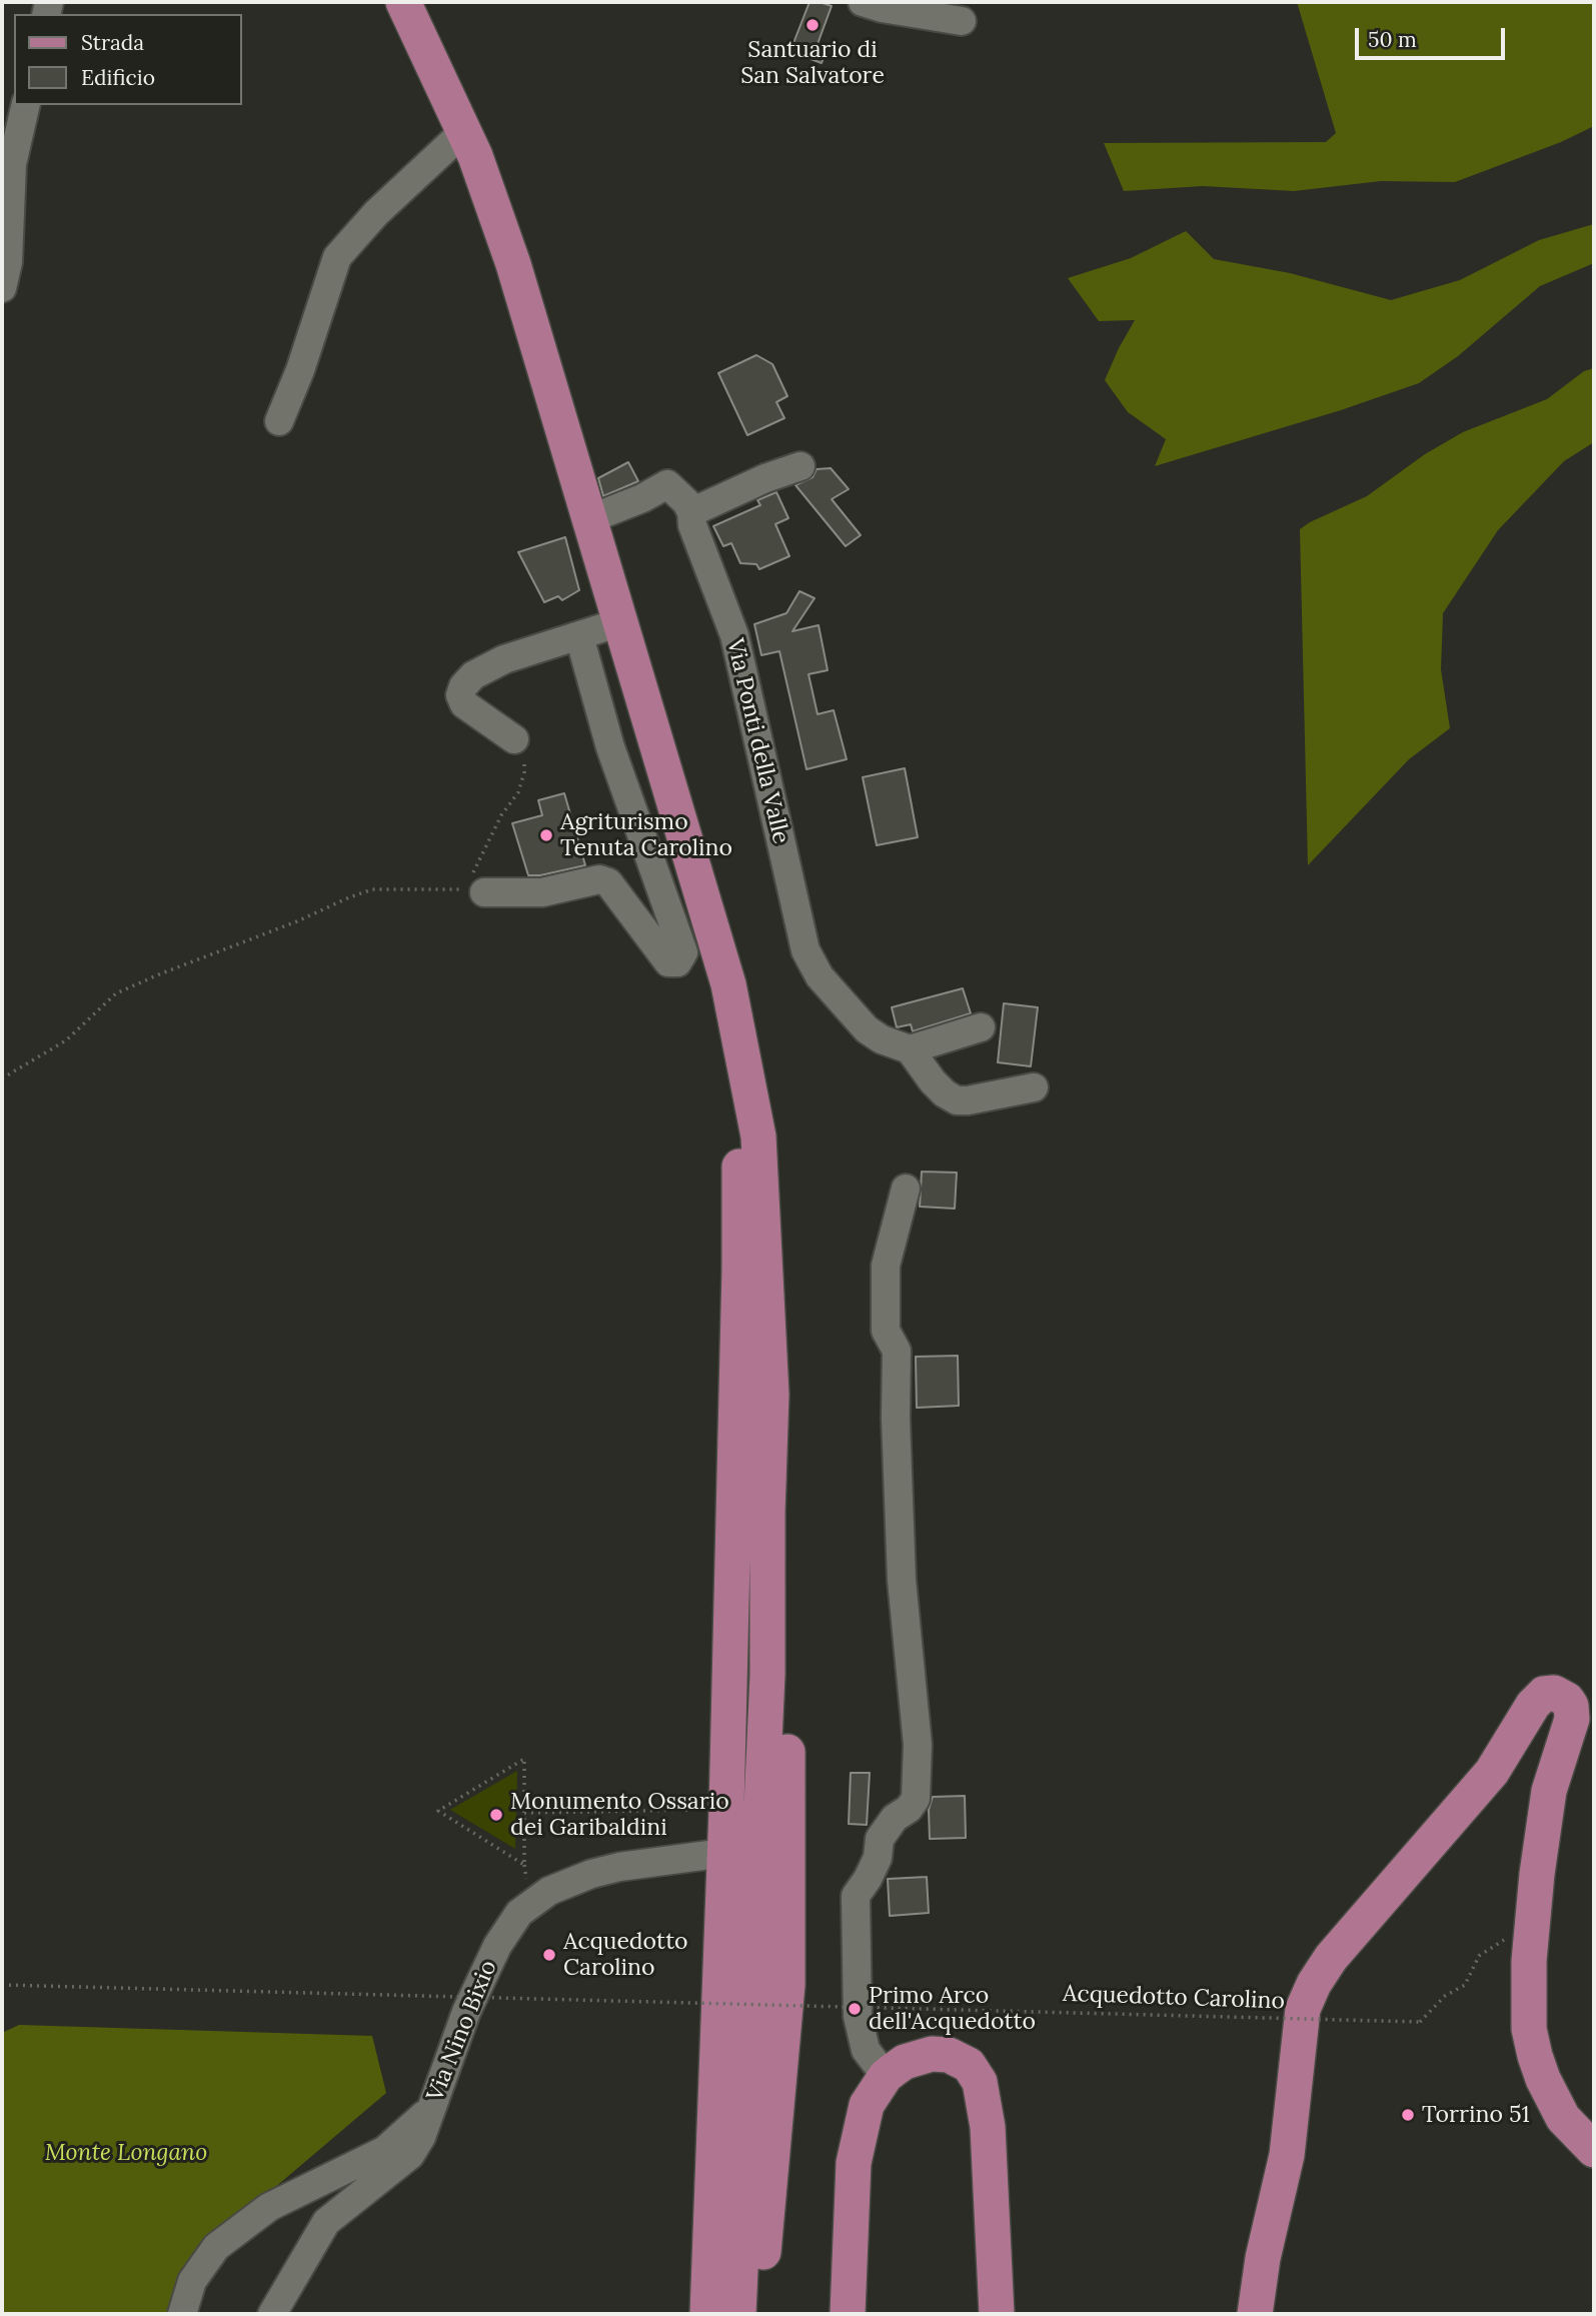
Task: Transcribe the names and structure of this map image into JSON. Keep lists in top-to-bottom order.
{
  "streets": {
    "street": ["Via Ponti della Valle", "Via Nino Bixio"],
    "path": ["Acquedotto Carolino"]
  },
  "parks": ["Monte Longano"],
  "places": [
    "Santuario di San Salvatore",
    "Agriturismo Tenuta Carolino",
    "Monumento Ossario dei Garibaldini",
    "Acquedotto Carolino",
    "Primo Arco dell'Acquedotto",
    "Torrino 51"
  ],
  "legend": ["Strada", "Edificio"],
  "scale_bar": "50 m"
}
